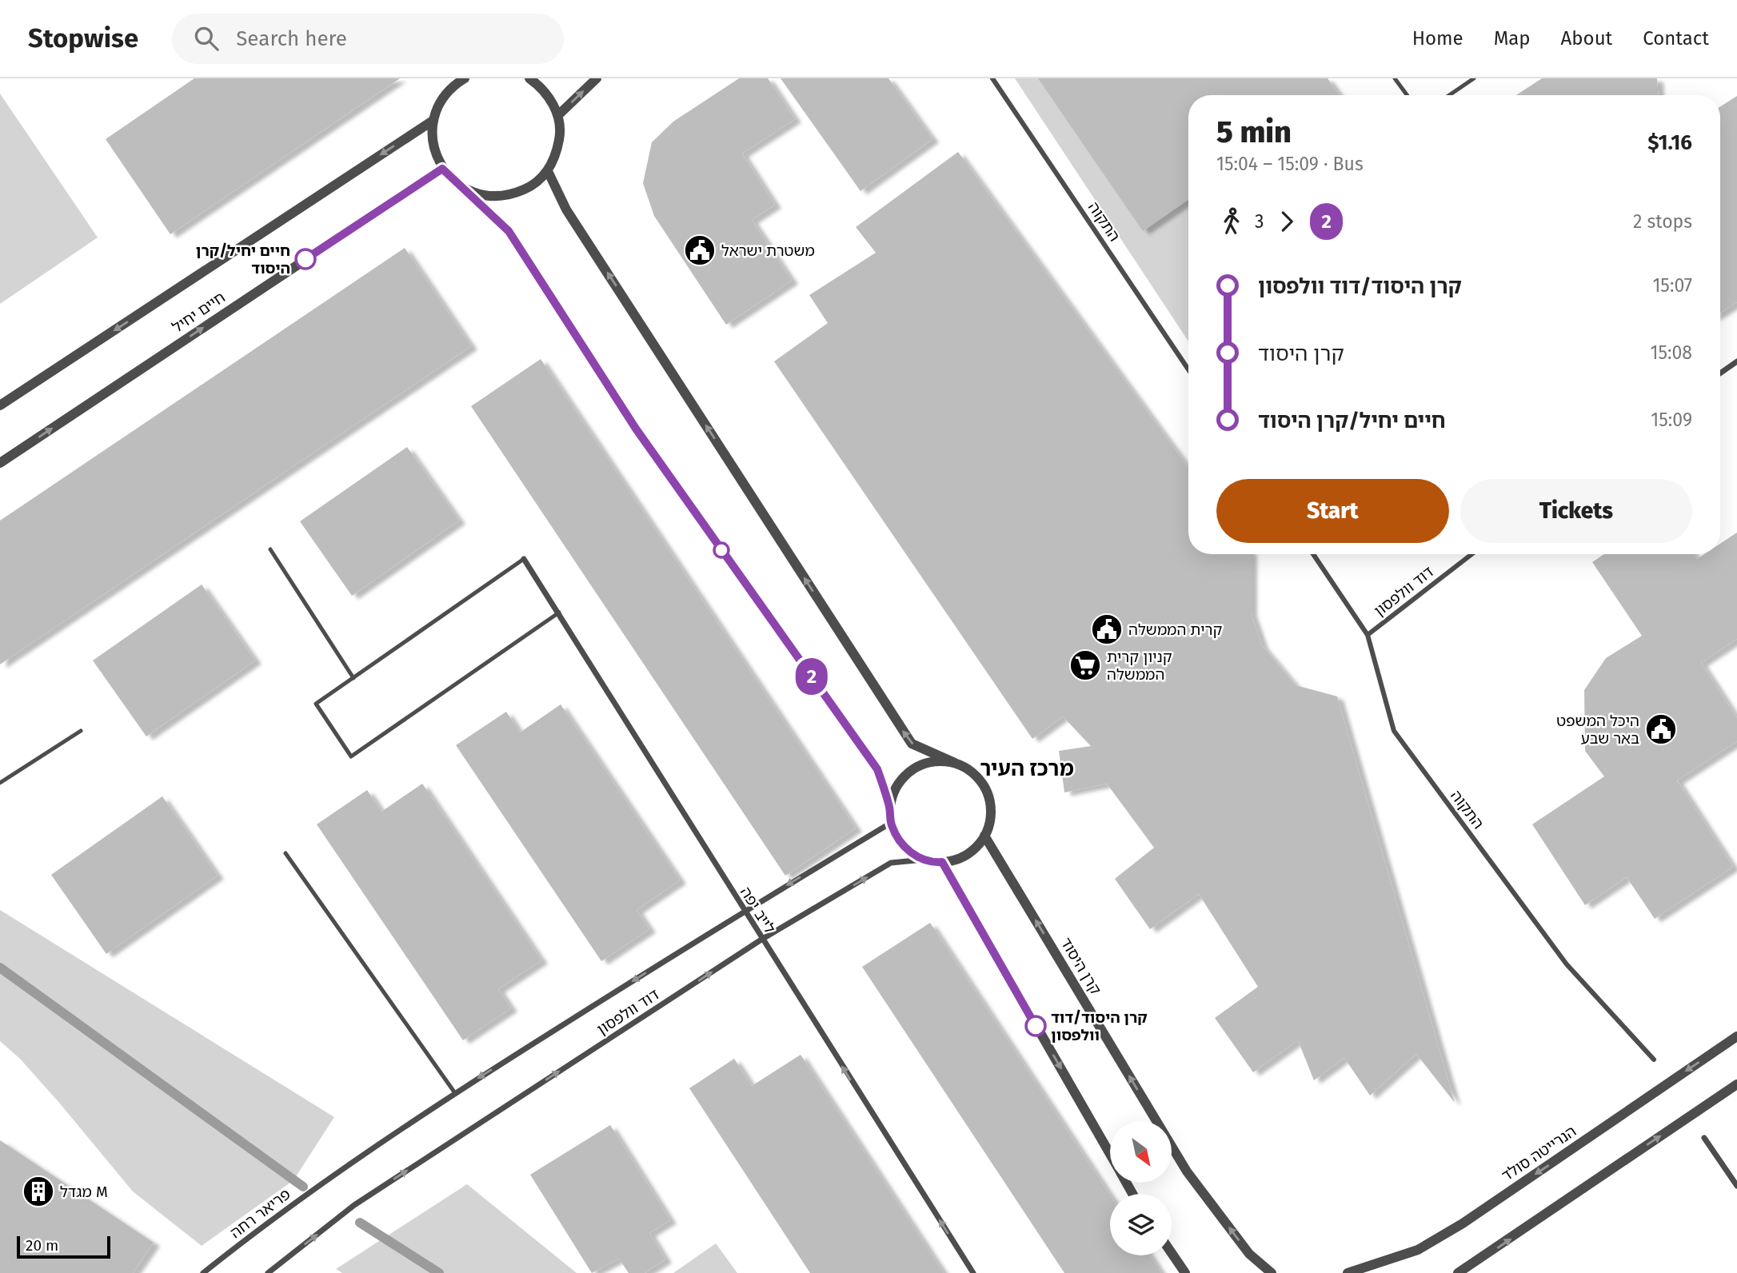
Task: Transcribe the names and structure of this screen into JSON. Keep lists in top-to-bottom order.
{
  "streets": {
    "street": [
      "התקוה",
      "חיים יחיל",
      "דוד וולפסון",
      "לייב יפה",
      "קרן היסוד",
      "הנרייטה סולד",
      "פריאר רחה"
    ]
  },
  "crossings": [
    ["התקוה", "דוד וולפסון"],
    ["דוד וולפסון", "לייב יפה"],
    ["דוד וולפסון", "קרן היסוד"],
    ["דוד וולפסון", "פריאר רחה"]
  ],
  "one_way": ["לייב יפה"],
  "districts": ["מרכז העיר"],
  "places": {
    "public building": ["משטרת ישראל", "קרית הממשלה", "היכל המשפט באר שבע"],
    "other": ["חיים יחיל/קרן היסוד", "קרן היסוד/דוד וולפסון"],
    "supermarket": ["קניון קרית הממשלה"],
    "building": ["מגדל M"]
  },
  "lines": ["bus line 2"],
  "scale_bar": "20 m",
  "north": "bottom right",
  "page": {
    "header": "Stopwise",
    "search": "Search here",
    "nav": [
      "Home",
      "Map",
      "About",
      "Contact"
    ],
    "on_map": "2",
    "heading": ["5 min", "15:04 – 15:09 · Bus", "$1.16"],
    "legs": ["3", "2", "2 stops"],
    "list": [
      {
        "name": "קרן היסוד/דוד וולפסון",
        "value": "15:07"
      },
      {
        "name": "קרן היסוד",
        "value": "15:08"
      },
      {
        "name": "חיים יחיל/קרן היסוד",
        "value": "15:09"
      }
    ],
    "buttons": ["Start", "Tickets"],
    "scale": "20 m"
  }
}
